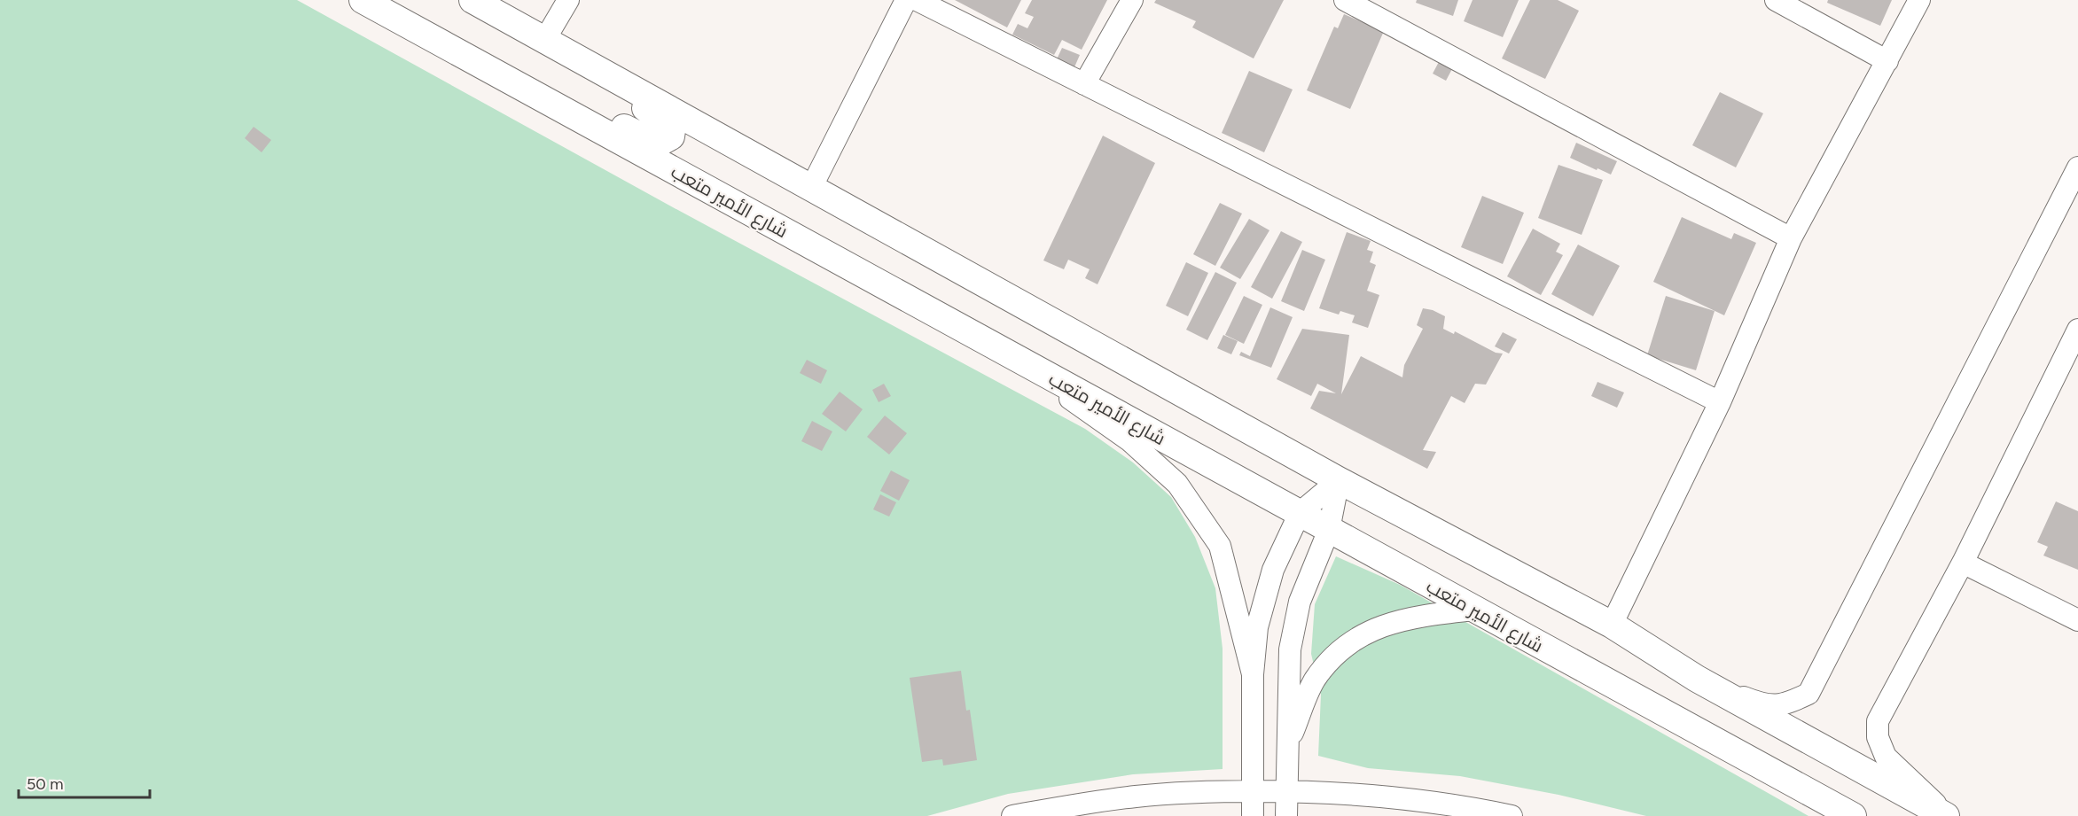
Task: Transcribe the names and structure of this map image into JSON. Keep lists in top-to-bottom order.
{
  "streets": {
    "main road": ["شارع الأمير متعب"]
  },
  "scale_bar": "50 m"
}
